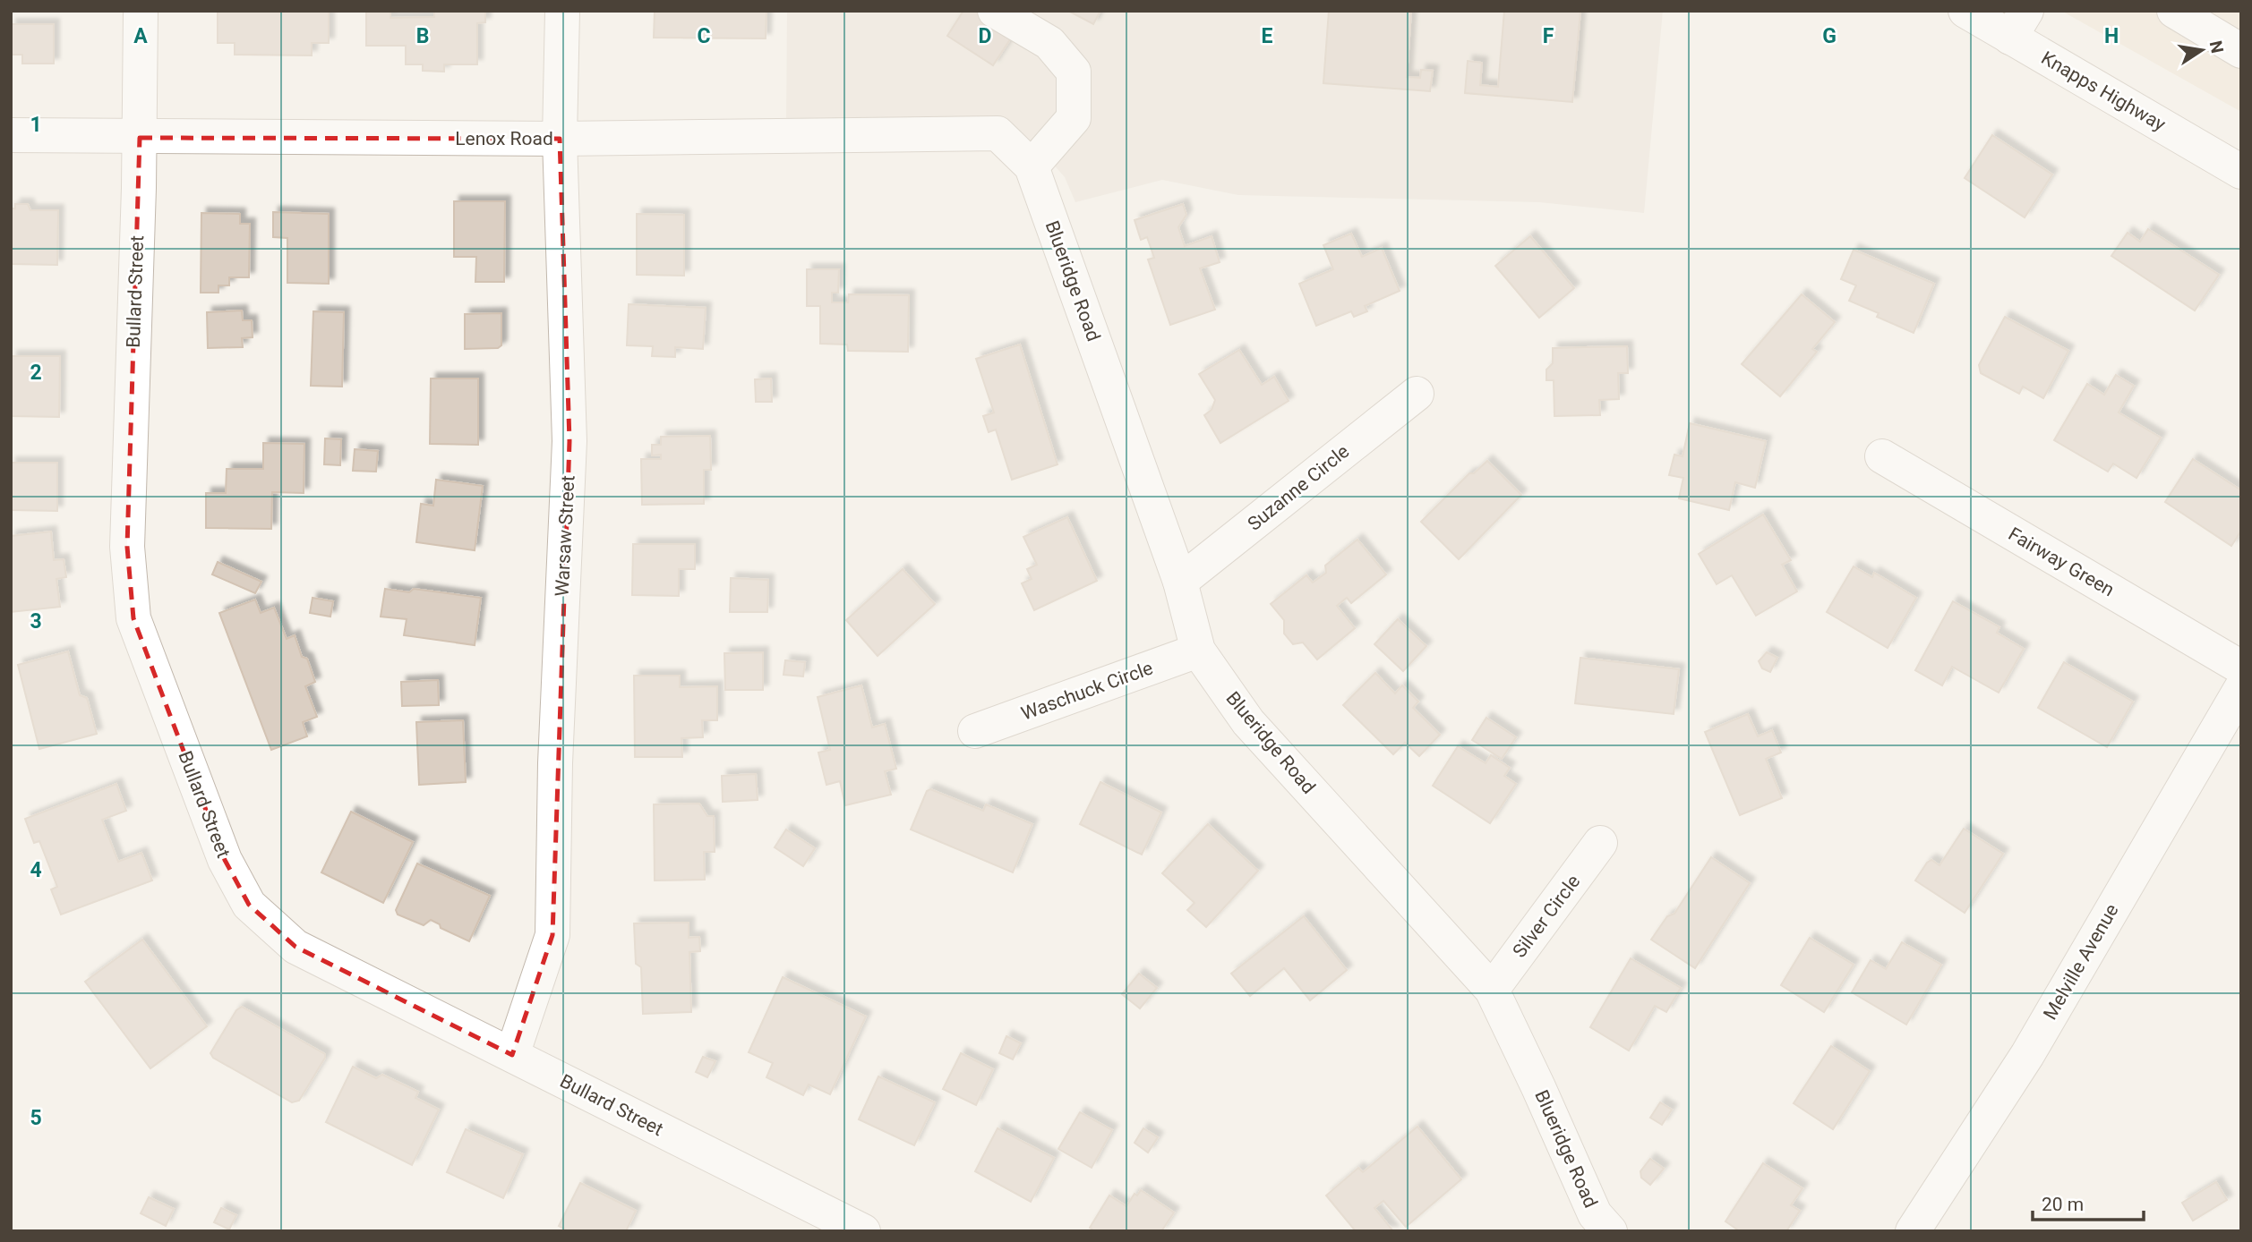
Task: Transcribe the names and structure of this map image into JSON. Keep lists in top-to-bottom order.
{
  "streets": {
    "street": [
      "Knapps Highway",
      "Lenox Road",
      "Blueridge Road",
      "Bullard Street",
      "Suzanne Circle",
      "Warsaw Street",
      "Fairway Green",
      "Waschuck Circle",
      "Silver Circle",
      "Melville Avenue"
    ]
  },
  "crossings": [
    ["Lenox Road", "Blueridge Road"],
    ["Lenox Road", "Bullard Street"],
    ["Lenox Road", "Warsaw Street"],
    ["Blueridge Road", "Suzanne Circle"],
    ["Blueridge Road", "Waschuck Circle"],
    ["Blueridge Road", "Silver Circle"],
    ["Bullard Street", "Warsaw Street"]
  ],
  "scale_bar": "20 m",
  "north": "right",
  "grid": {
    "columns": [
      "A",
      "B",
      "C",
      "D",
      "E",
      "F",
      "G",
      "H"
    ],
    "rows": [
      "1",
      "2",
      "3",
      "4",
      "5"
    ]
  }
}
